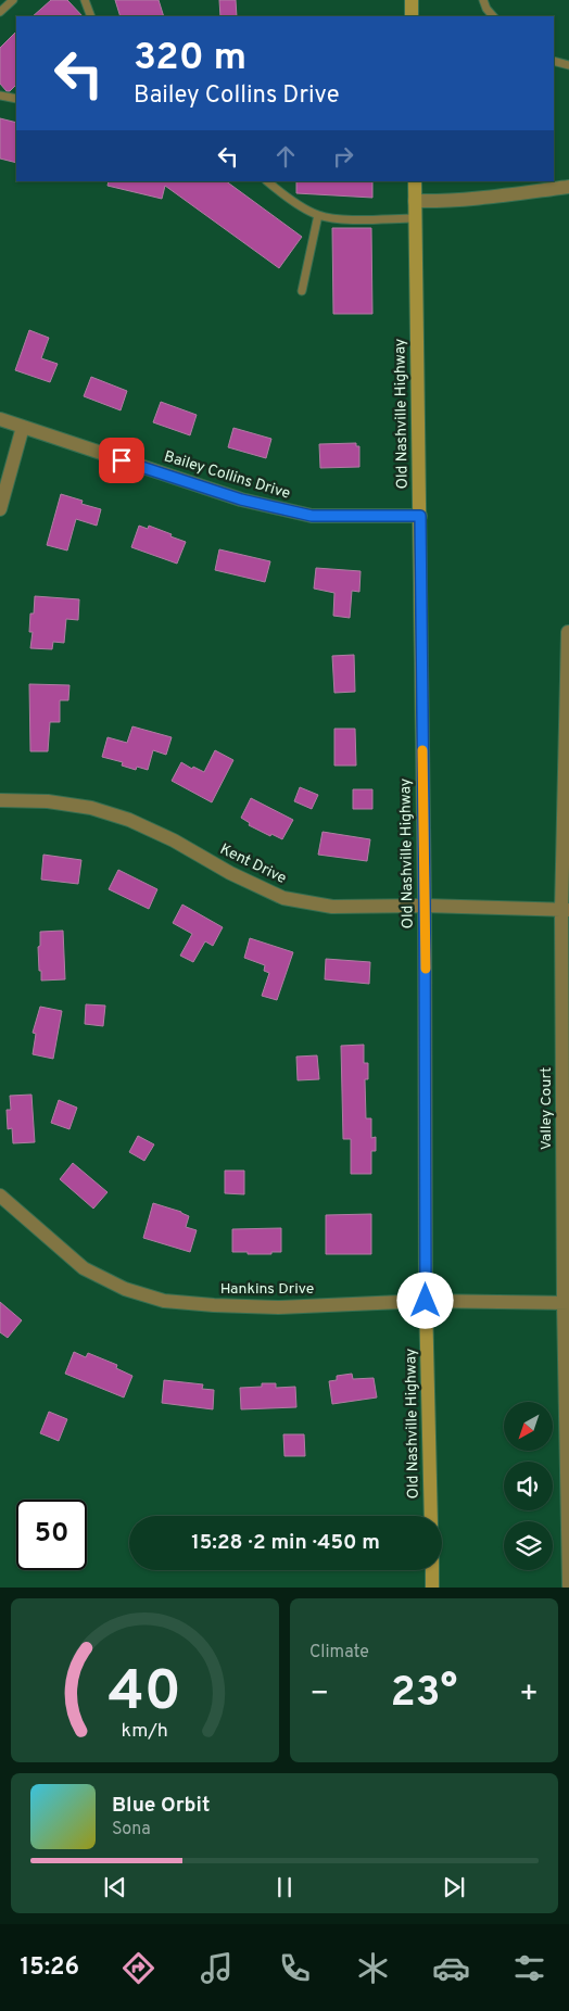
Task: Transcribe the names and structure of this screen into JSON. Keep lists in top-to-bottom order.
{
  "streets": {
    "main road": ["Old Nashville Highway"],
    "street": [
      "Bailey Collins Drive",
      "Kent Drive",
      "Valley Court",
      "Hankins Drive"
    ]
  },
  "crossings": [
    ["Old Nashville Highway", "Bailey Collins Drive"],
    ["Old Nashville Highway", "Kent Drive"],
    ["Old Nashville Highway", "Hankins Drive"],
    ["Kent Drive", "Valley Court"],
    ["Valley Court", "Hankins Drive"]
  ],
  "north": "bottom left",
  "page": {
    "turn": ["320 m", "Bailey Collins Drive"],
    "limit": "50",
    "trip": "15:28 · 2 min · 450 m",
    "tile": "Climate",
    "heat": ["−", "23°", "+"],
    "song": ["Blue Orbit", "Sona"],
    "tabs": "15:26",
    "gauge": ["40", "km/h"]
  }
}
